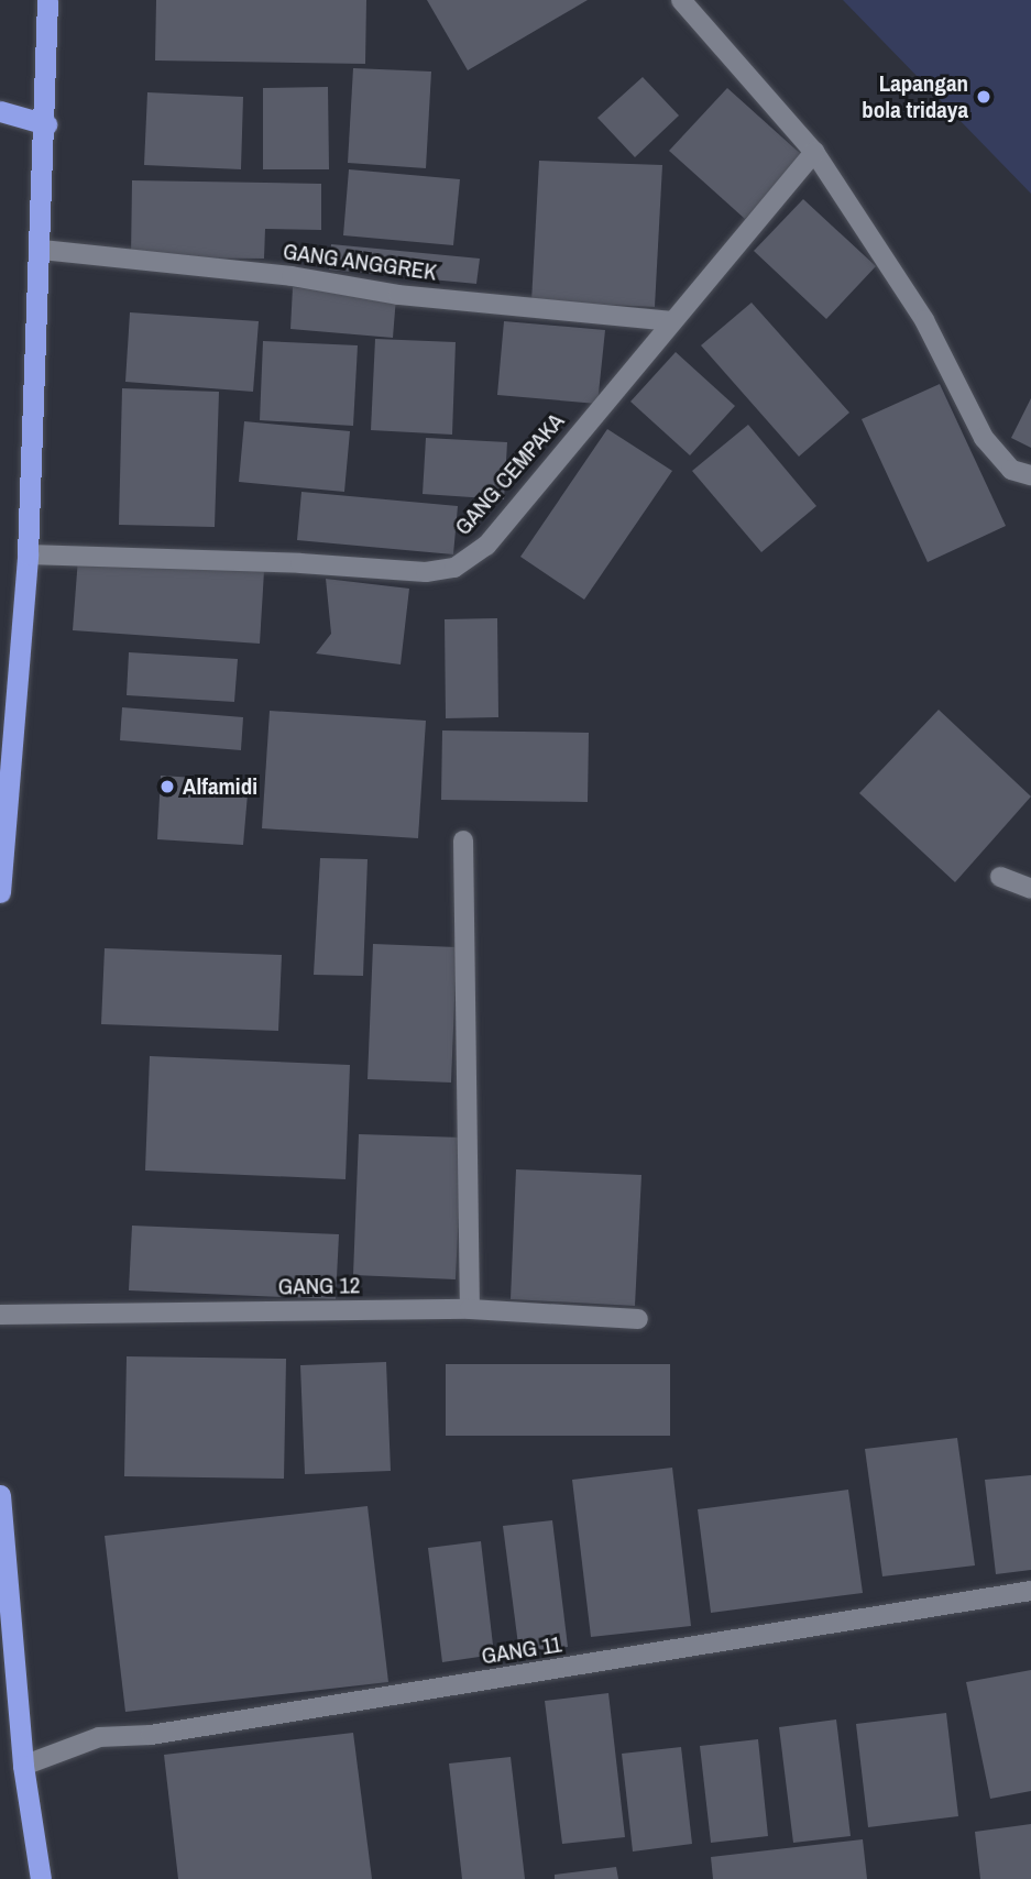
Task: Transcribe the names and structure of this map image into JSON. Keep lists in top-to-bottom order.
{
  "streets": {
    "street": [
      "GANG ANGGREK",
      "GANG CEMPAKA",
      "GANG 12",
      "GANG 11"
    ]
  },
  "crossings": [
    ["GANG ANGGREK", "GANG CEMPAKA"]
  ],
  "places": ["Lapangan bola tridaya", "Alfamidi"]
}
